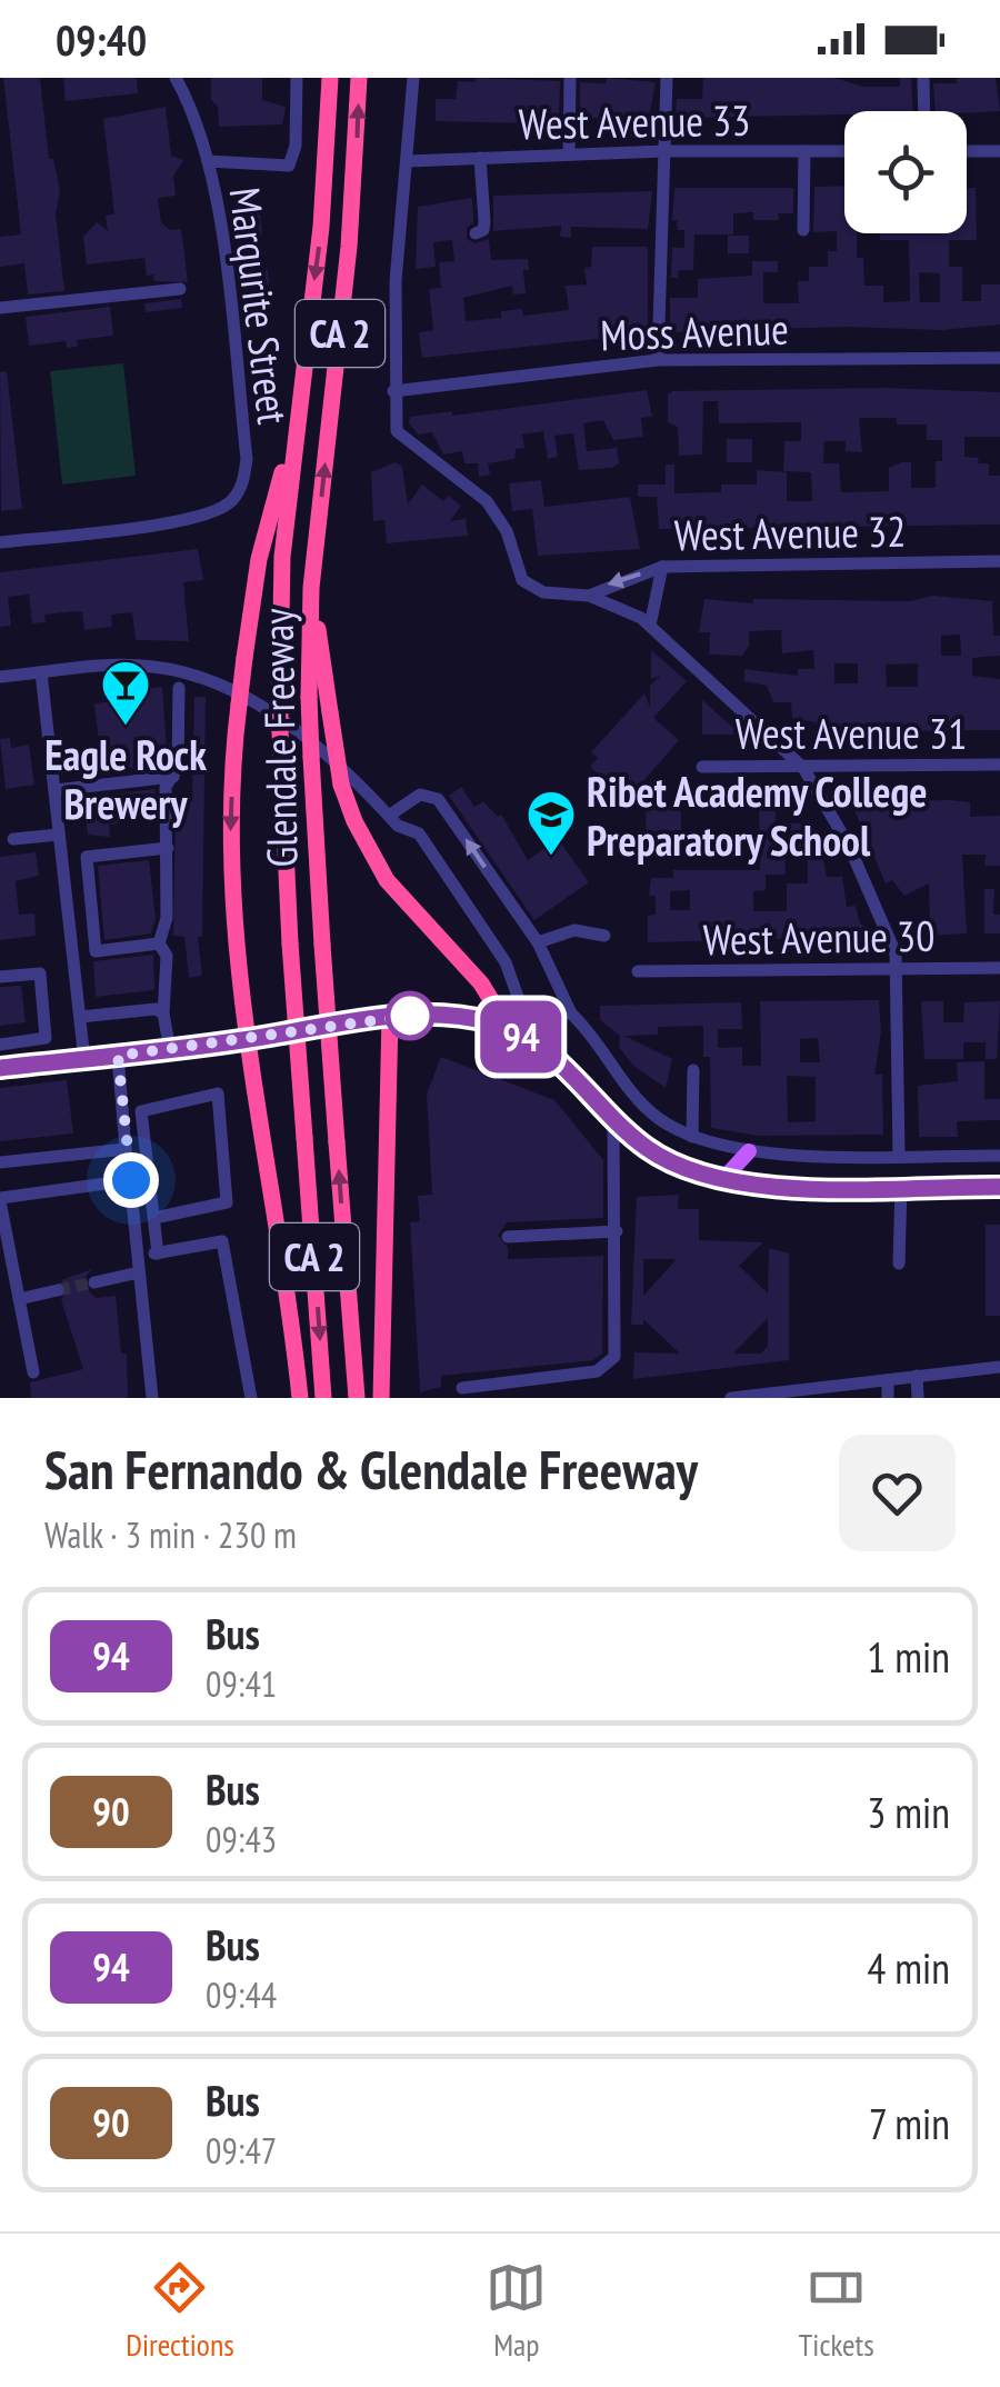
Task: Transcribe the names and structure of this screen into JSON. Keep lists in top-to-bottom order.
{
  "streets": {
    "highway": ["CA 2", "Glendale Freeway"],
    "street": [
      "West Avenue 33",
      "Marqurite Street",
      "Moss Avenue",
      "West Avenue 32",
      "West Avenue 31",
      "West Avenue 30"
    ]
  },
  "places": {
    "bar": ["Eagle Rock Brewery"],
    "school or university": ["Ribet Academy College Preparatory School"]
  },
  "lines": ["bus line 94"],
  "page": {
    "status": "09:40",
    "on_map": "94",
    "heading": ["San Fernando & Glendale Freeway", "Walk · 3 min · 230 m"],
    "list": [
      {
        "mark": "94",
        "name": "Bus",
        "note": "09:41",
        "value": "1 min"
      },
      {
        "mark": "90",
        "name": "Bus",
        "note": "09:43",
        "value": "3 min"
      },
      {
        "mark": "94",
        "name": "Bus",
        "note": "09:44",
        "value": "4 min"
      },
      {
        "mark": "90",
        "name": "Bus",
        "note": "09:47",
        "value": "7 min"
      }
    ],
    "tabs": ["Directions", "Map", "Tickets"]
  }
}
